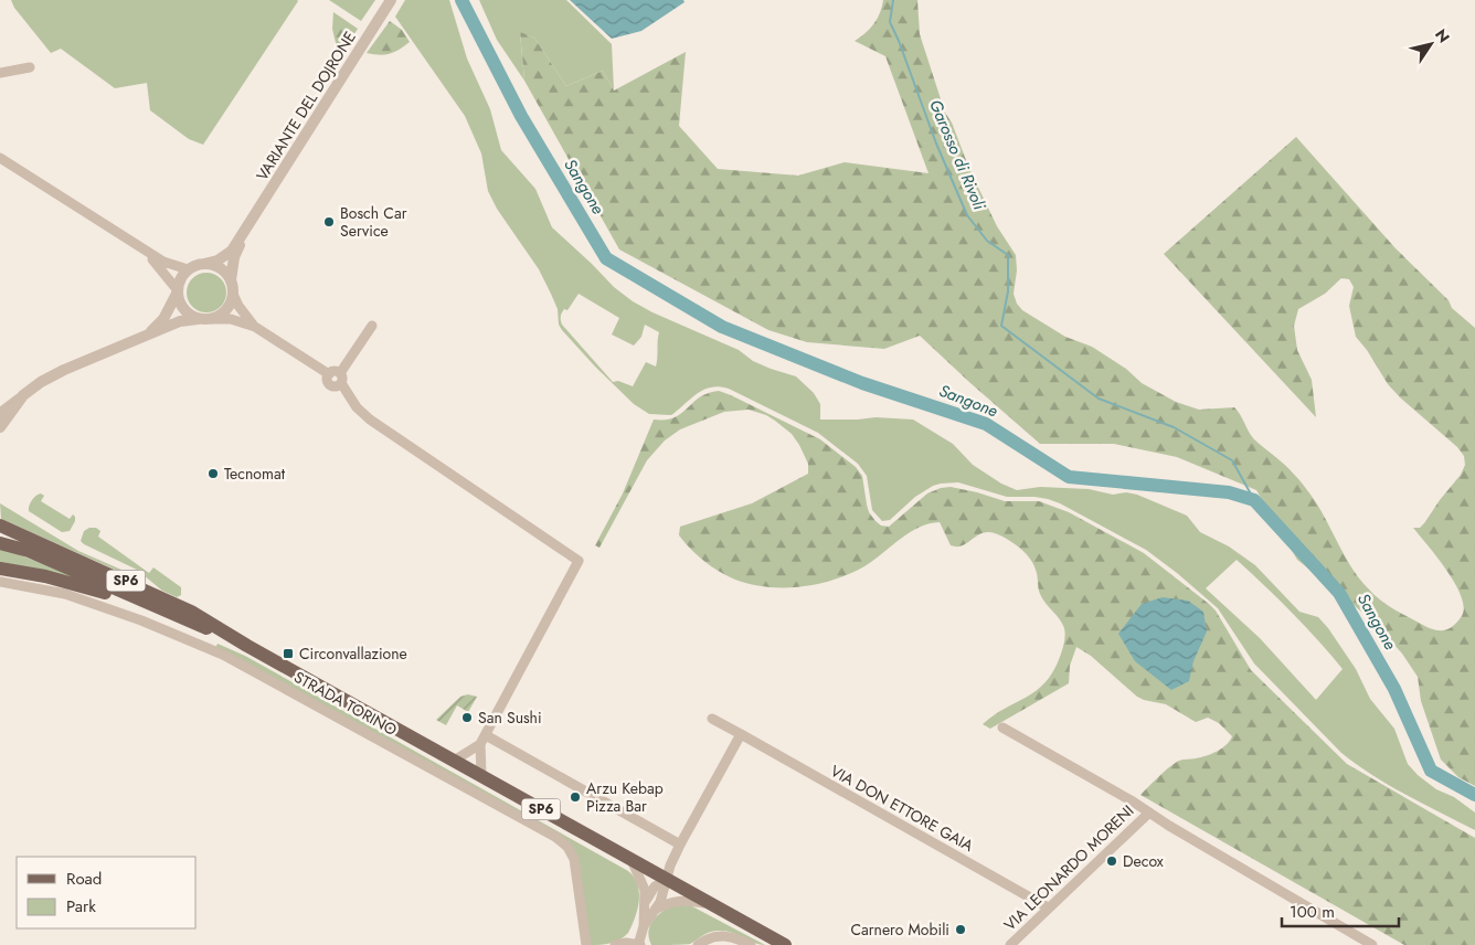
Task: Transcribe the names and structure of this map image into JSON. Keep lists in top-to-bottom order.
{
  "streets": {
    "main road": ["SP6", "STRADA TORINO"],
    "street": ["VARIANTE DEL DOJRONE", "VIA DON ETTORE GAIA", "VIA LEONARDO MORENI"]
  },
  "crossings": [
    ["SP6", "STRADA TORINO"],
    ["VIA DON ETTORE GAIA", "VIA LEONARDO MORENI"]
  ],
  "water": ["Garosso di Rivoli", "Sangone"],
  "places": {
    "other": [
      "Bosch Car Service",
      "Tecnomat",
      "San Sushi",
      "Arzu Kebap Pizza Bar",
      "Decox",
      "Carnero Mobili"
    ],
    "transit": ["Circonvallazione"]
  },
  "legend": ["Road", "Park"],
  "scale_bar": "100 m",
  "north": "top right"
}
